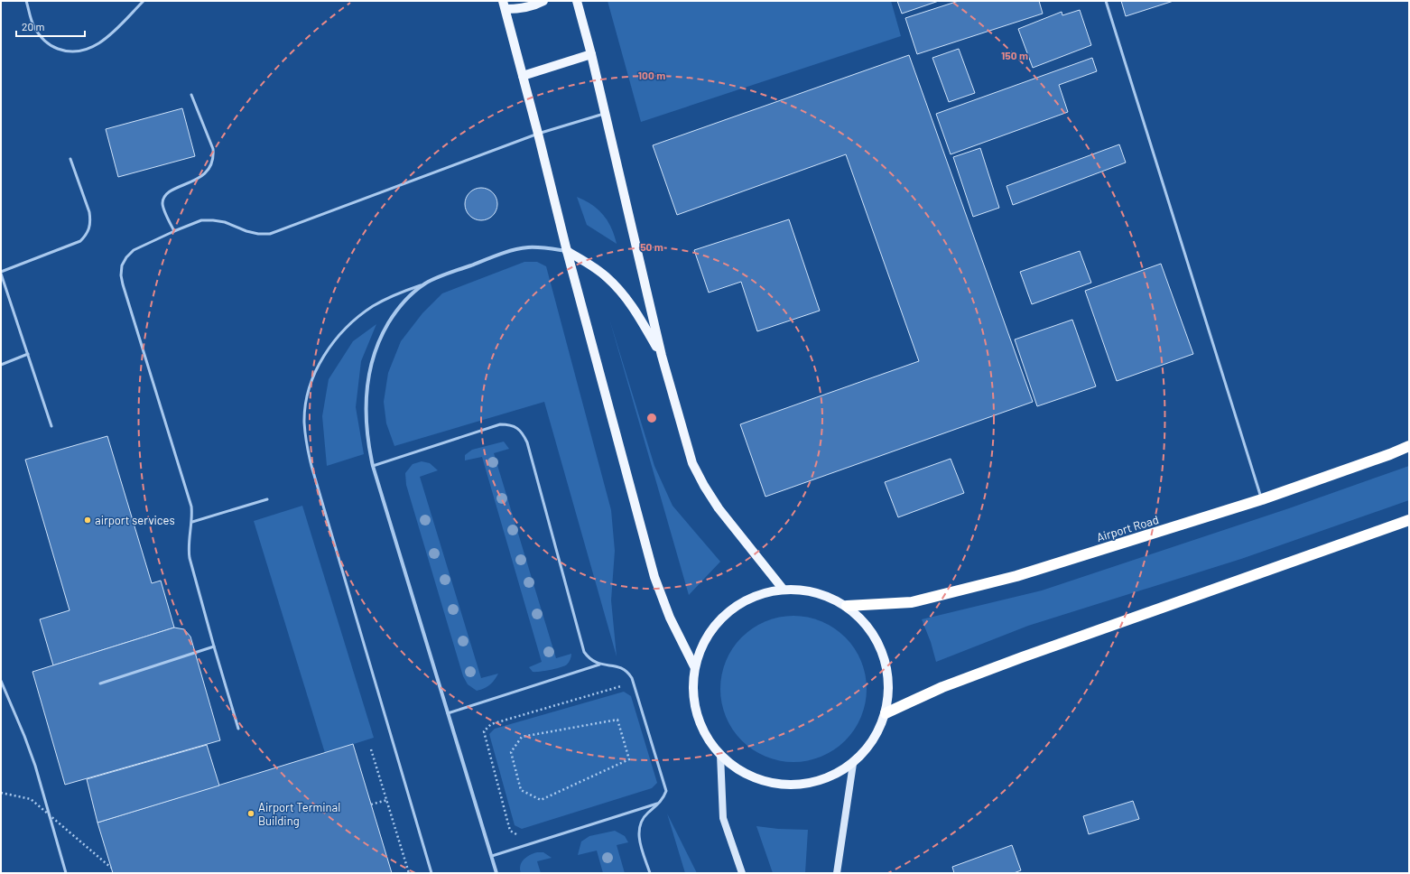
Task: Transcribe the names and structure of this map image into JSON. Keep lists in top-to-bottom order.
{
  "streets": {
    "highway": ["Airport Road"]
  },
  "places": ["airport services", "Airport Terminal Building"],
  "scale_bar": "20 m",
  "rings": ["150 m", "100 m", "50 m"]
}
